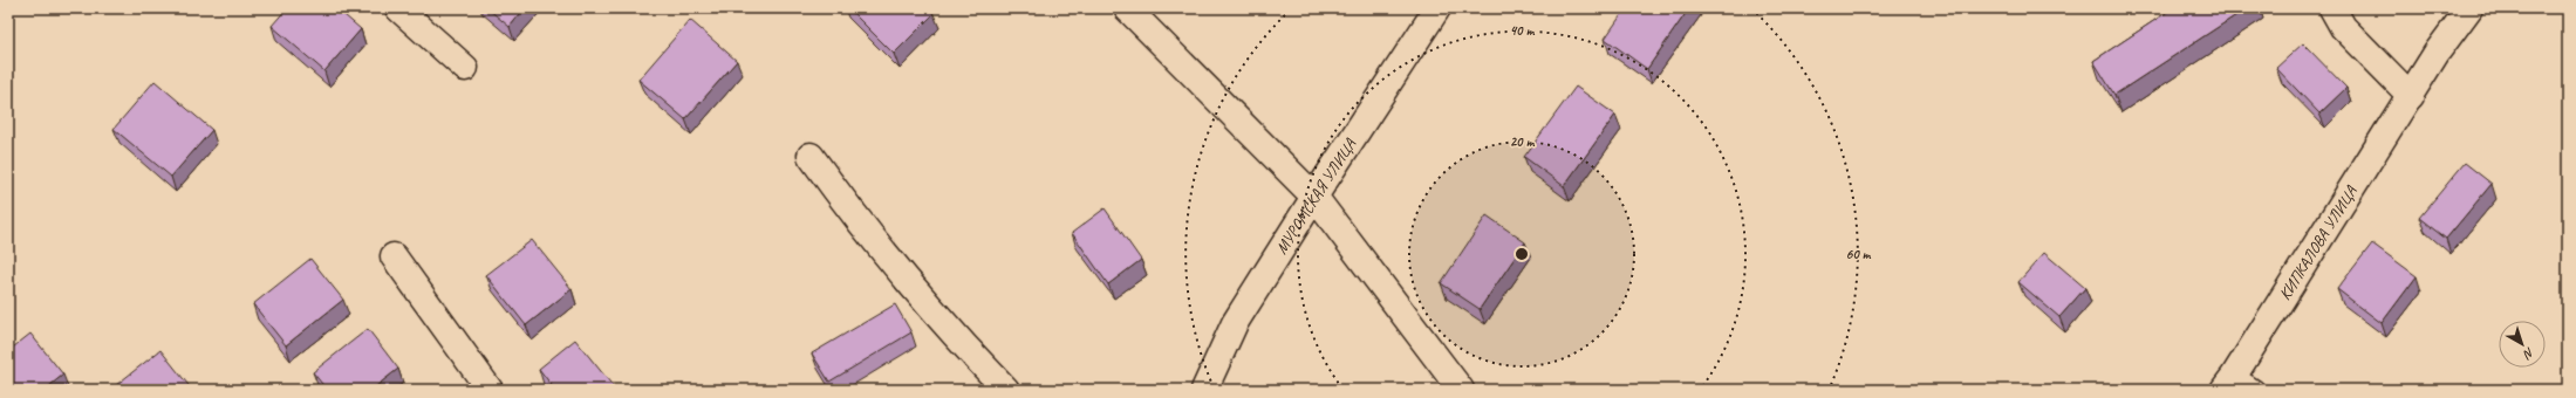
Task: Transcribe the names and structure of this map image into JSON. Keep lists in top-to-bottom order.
{
  "streets": {
    "street": ["МУРОМСКАЯ УЛИЦА", "КИПКАЛОВА УЛИЦА"]
  },
  "north": "bottom right",
  "rings": ["40 m", "20 m", "60 m"]
}
